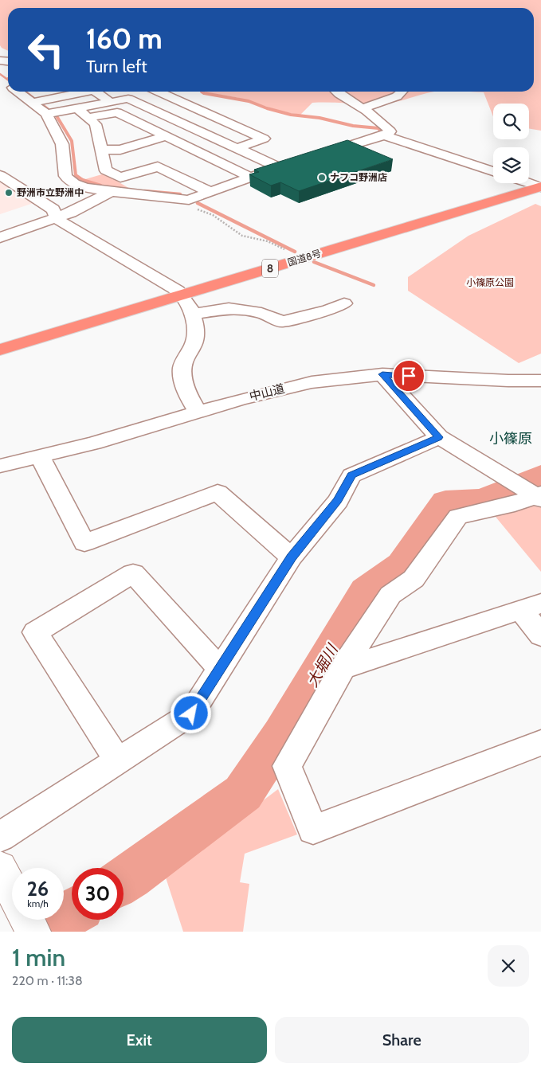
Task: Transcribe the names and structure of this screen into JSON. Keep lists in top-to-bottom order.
{
  "streets": {
    "highway": ["国道8号", "8"],
    "street": ["中山道"]
  },
  "districts": ["小篠原"],
  "water": ["大堀川"],
  "parks": ["小篠原公園"],
  "places": ["ナフコ野洲店", "野洲市立野洲中"],
  "page": {
    "turn": ["160 m", "Turn left"],
    "speed": "26 km/h",
    "limit": "30",
    "heading": ["1 min", "220 m · 11:38"],
    "buttons": ["Exit", "Share"]
  }
}
